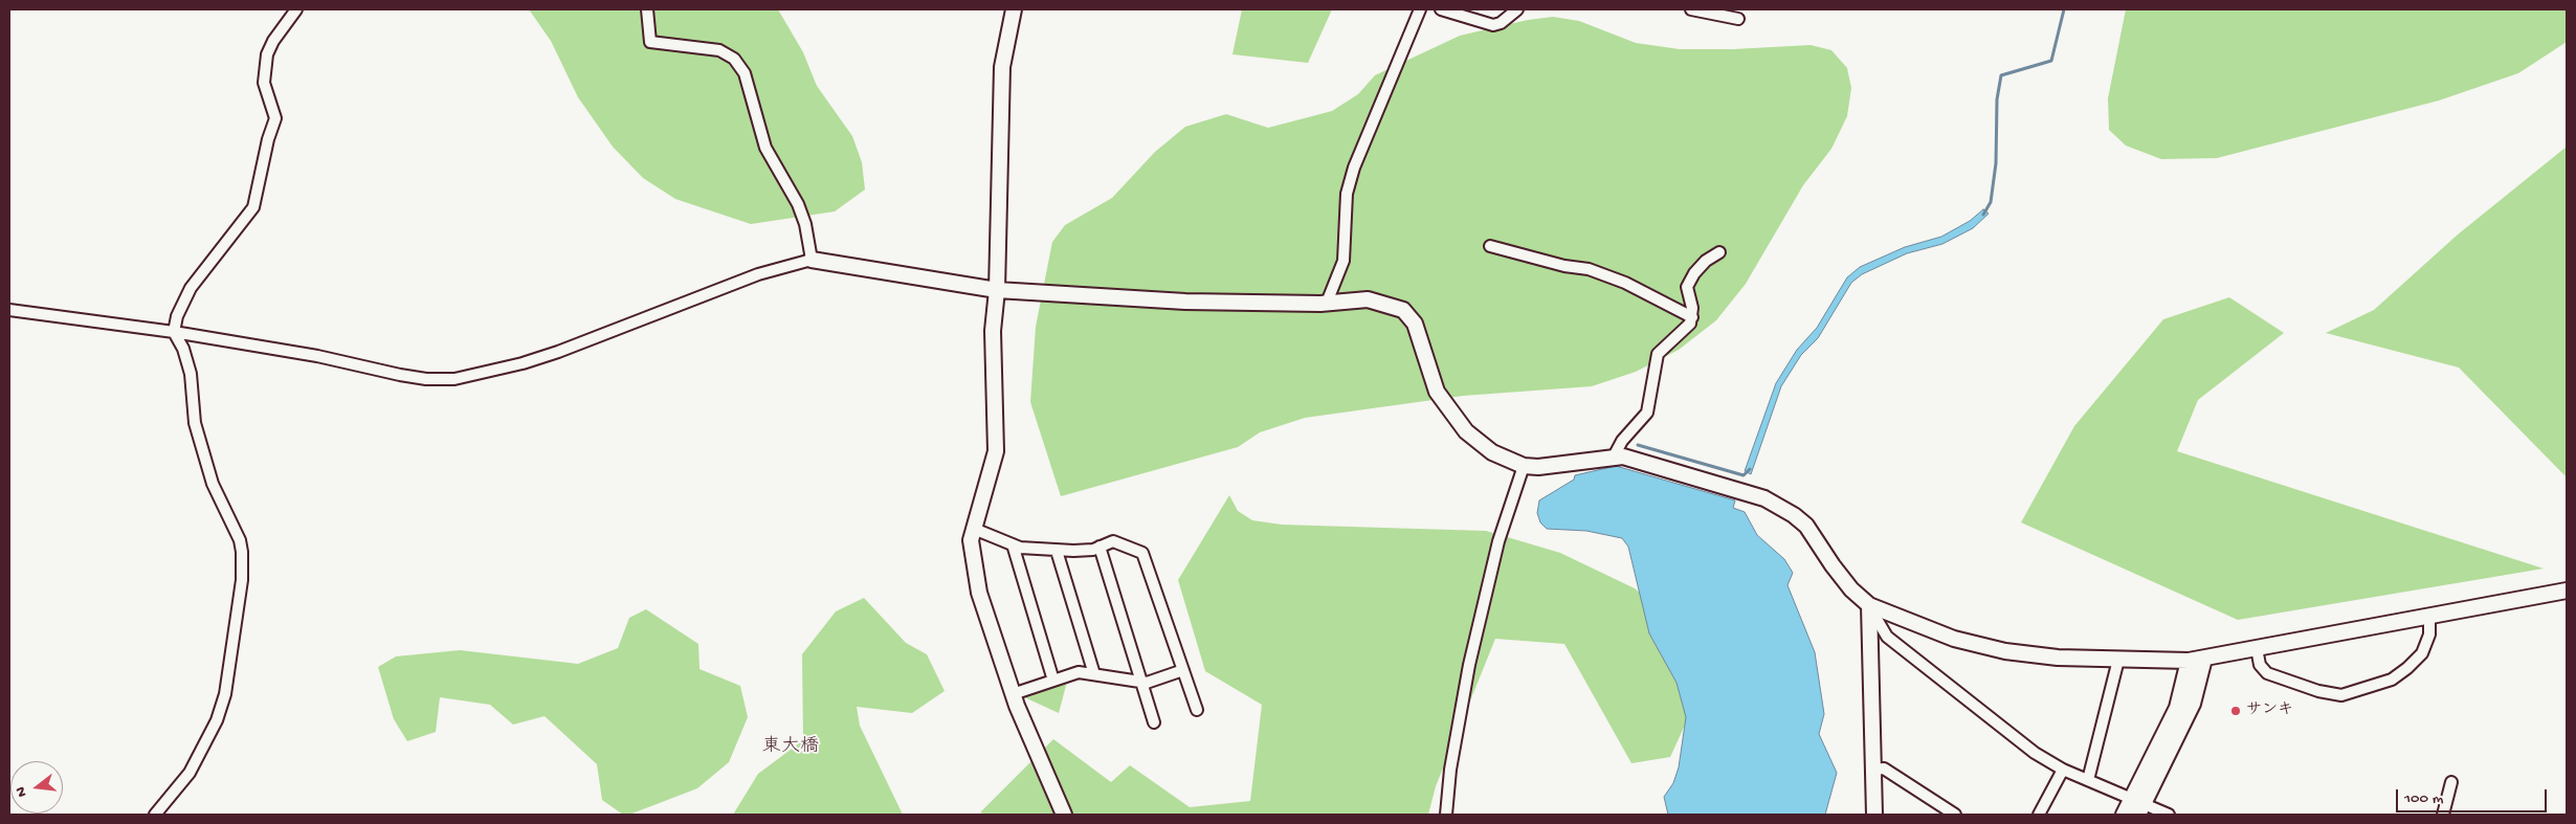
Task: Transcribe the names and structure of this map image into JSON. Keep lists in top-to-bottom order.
{
  "districts": ["東大橋"],
  "places": ["サンキ"],
  "scale_bar": "100 m",
  "north": "left"
}
